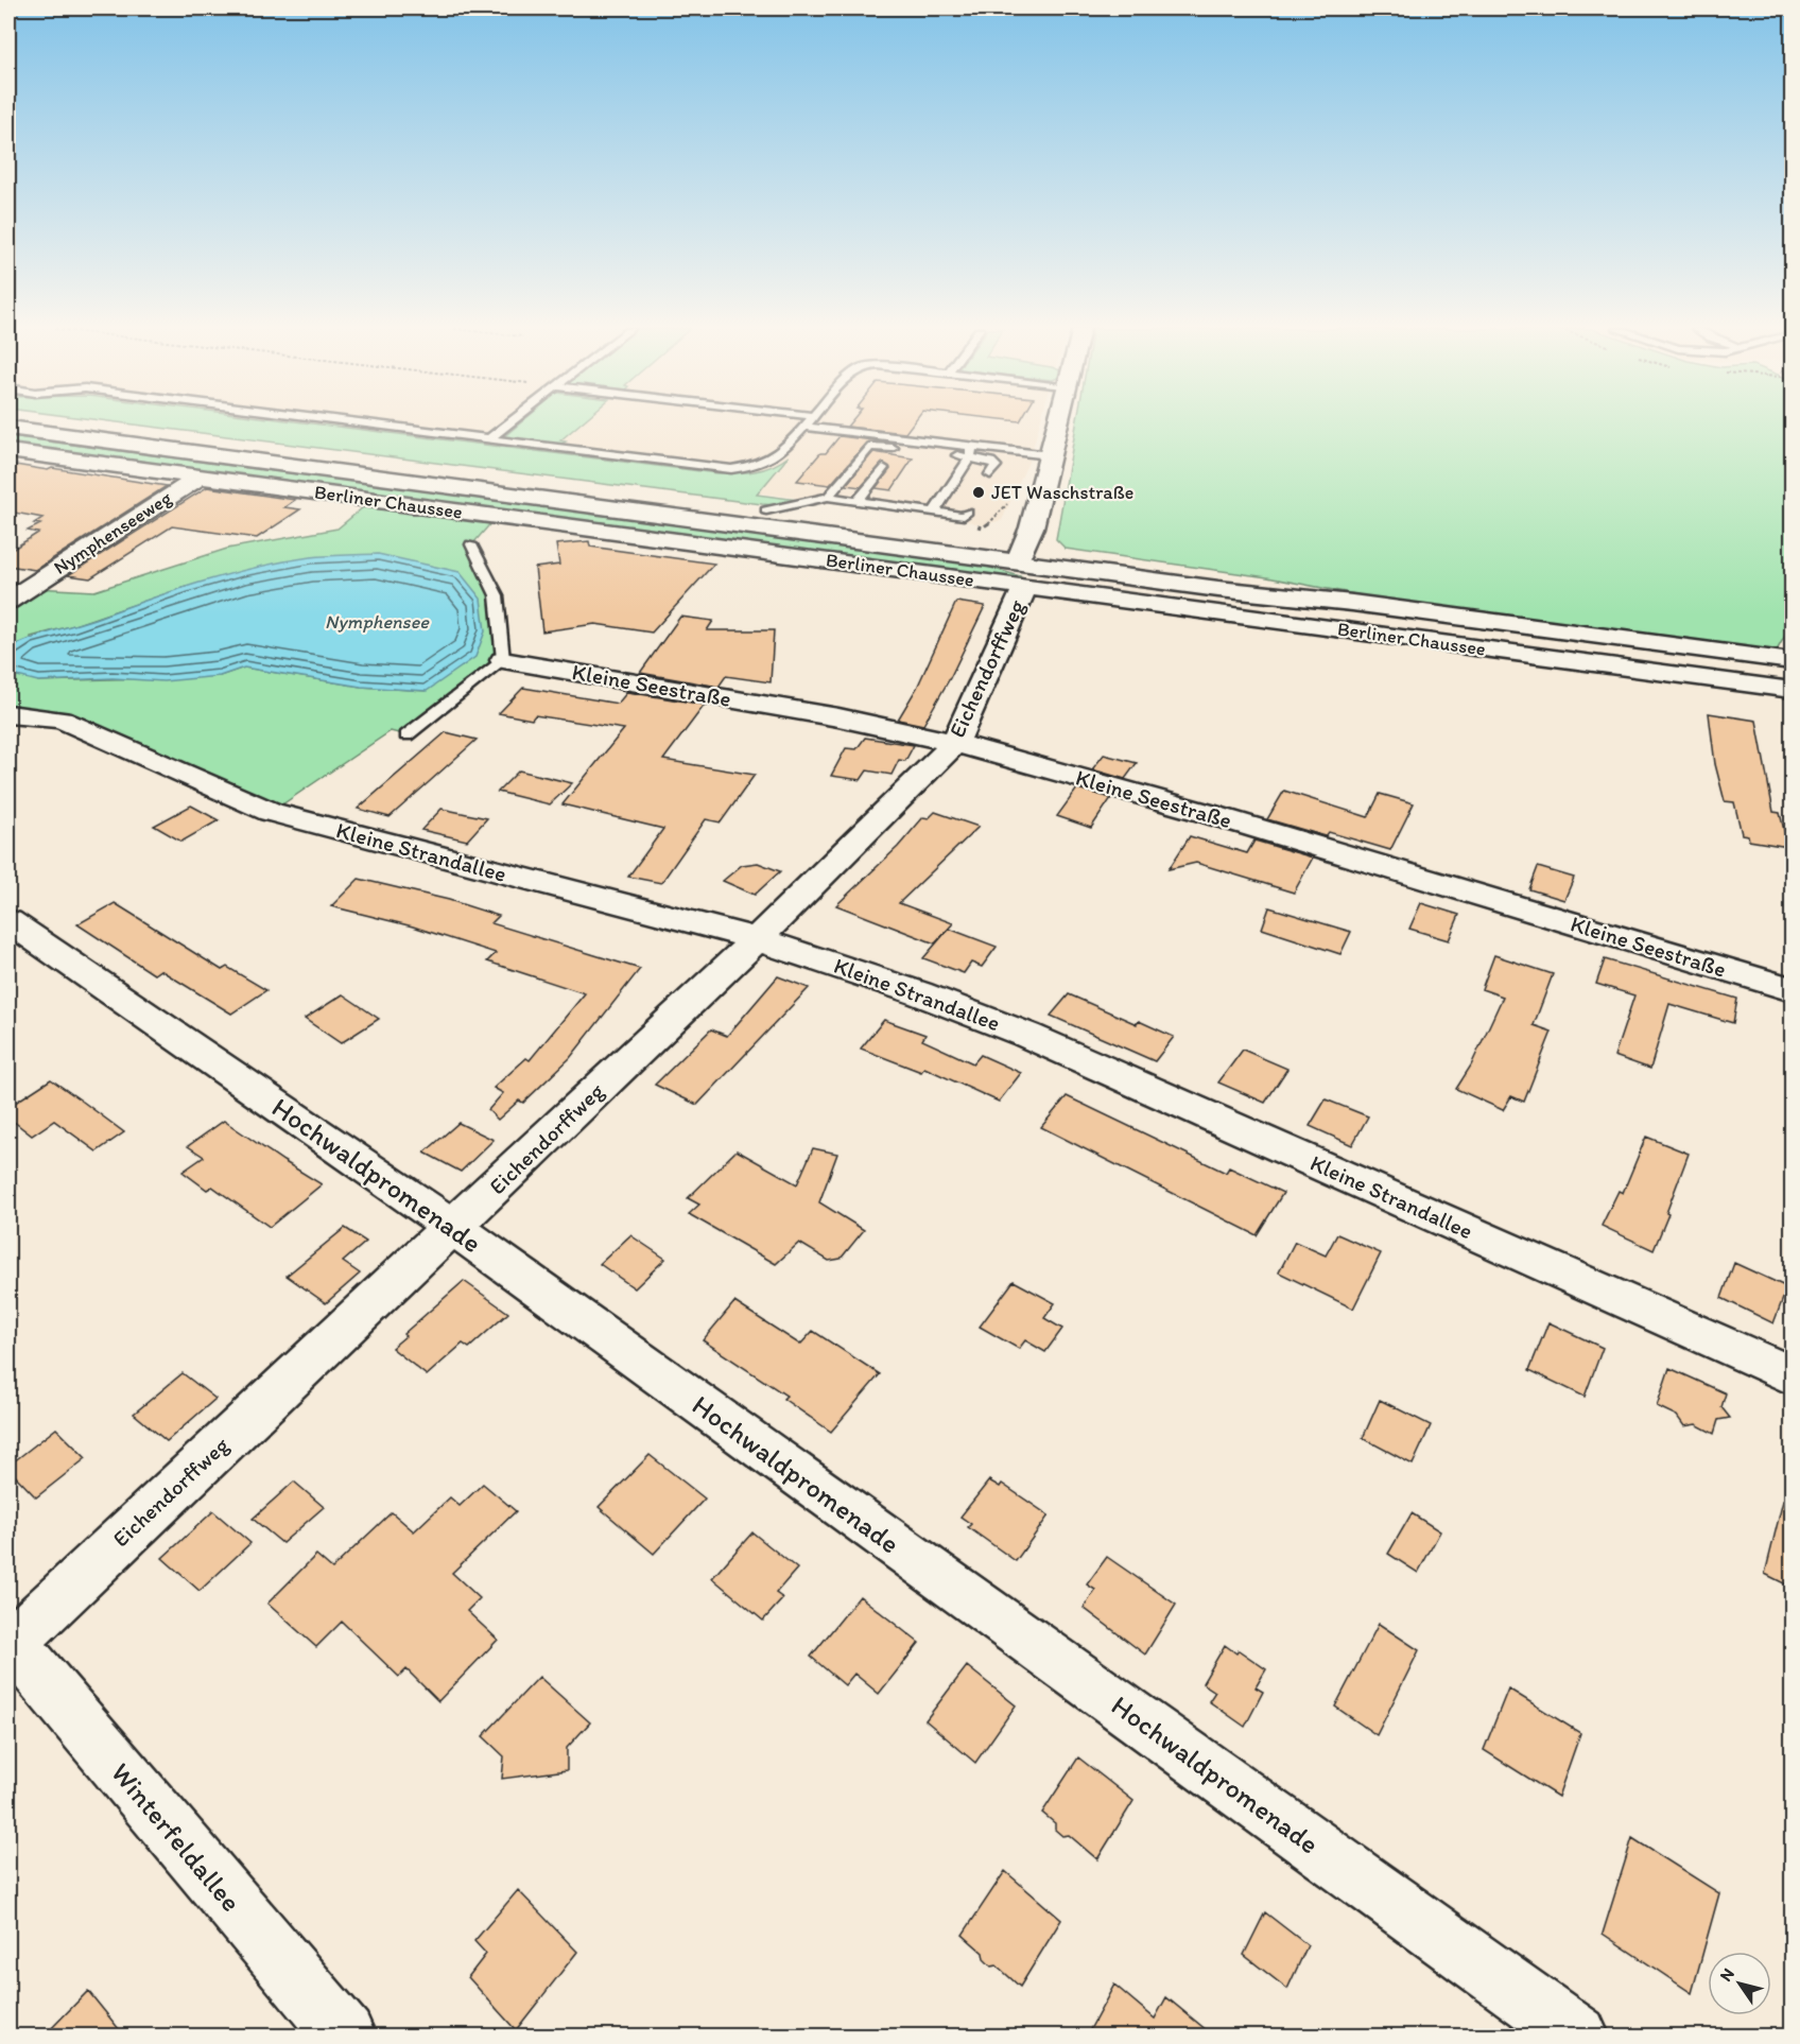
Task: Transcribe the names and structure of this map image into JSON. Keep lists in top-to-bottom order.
{
  "streets": {
    "street": [
      "Berliner Chaussee",
      "Nymphenseeweg",
      "Eichendorffweg",
      "Kleine Seestraße",
      "Kleine Strandallee",
      "Hochwaldpromenade",
      "Winterfeldallee"
    ]
  },
  "crossings": [
    ["Berliner Chaussee", "Nymphenseeweg"],
    ["Berliner Chaussee", "Eichendorffweg"],
    ["Eichendorffweg", "Kleine Seestraße"],
    ["Eichendorffweg", "Kleine Strandallee"],
    ["Eichendorffweg", "Hochwaldpromenade"],
    ["Eichendorffweg", "Winterfeldallee"]
  ],
  "water": ["Nymphensee"],
  "places": ["JET Waschstraße"],
  "north": "top left"
}
